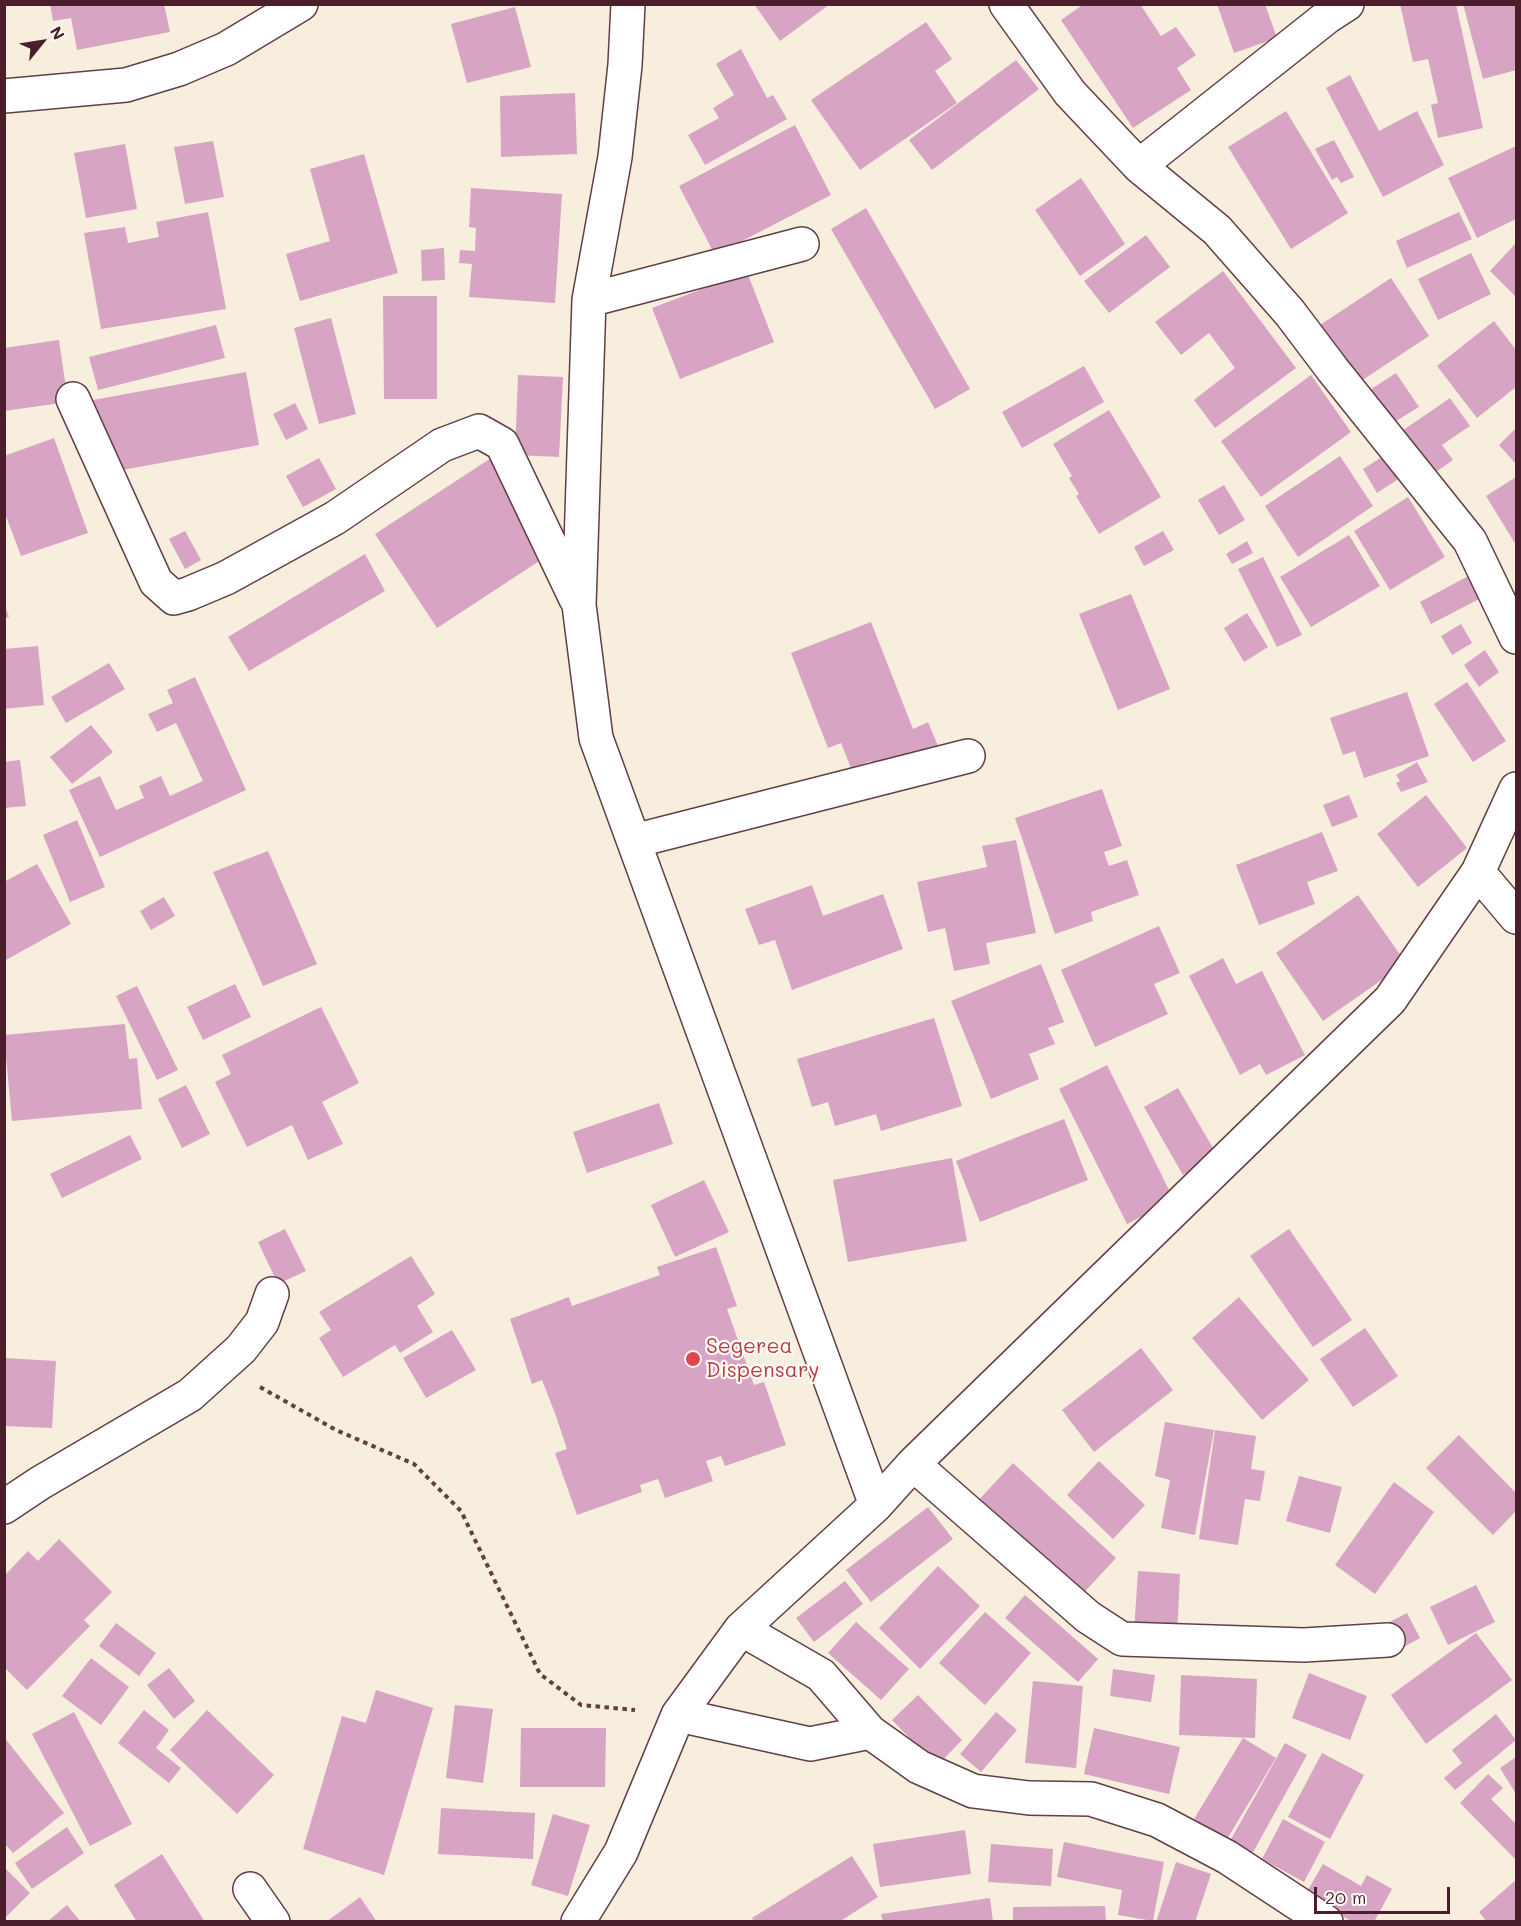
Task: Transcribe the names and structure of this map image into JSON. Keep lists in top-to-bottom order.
{
  "places": ["Segerea Dispensary"],
  "scale_bar": "20 m",
  "north": "top right"
}
